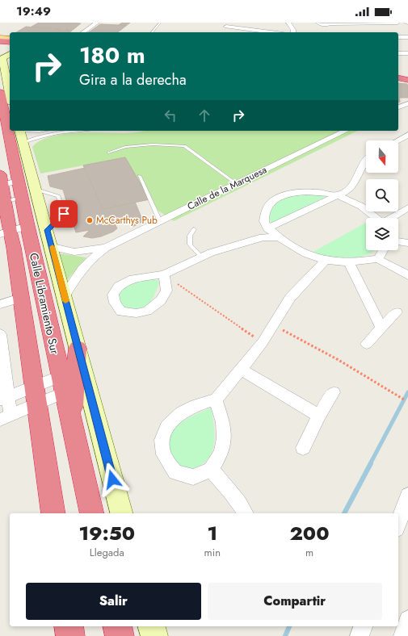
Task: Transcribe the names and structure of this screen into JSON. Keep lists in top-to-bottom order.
{
  "streets": {
    "highway": ["Calle Libramiento Sur"],
    "street": ["Calle de la Marquesa"]
  },
  "places": ["McCarthys Pub"],
  "north": "bottom",
  "page": {
    "status": "19:49",
    "turn": ["180 m", "Gira a la derecha"],
    "eta": [
      "19:50",
      "Llegada",
      "1",
      "min",
      "200",
      "m"
    ],
    "buttons": ["Salir", "Compartir"]
  }
}
